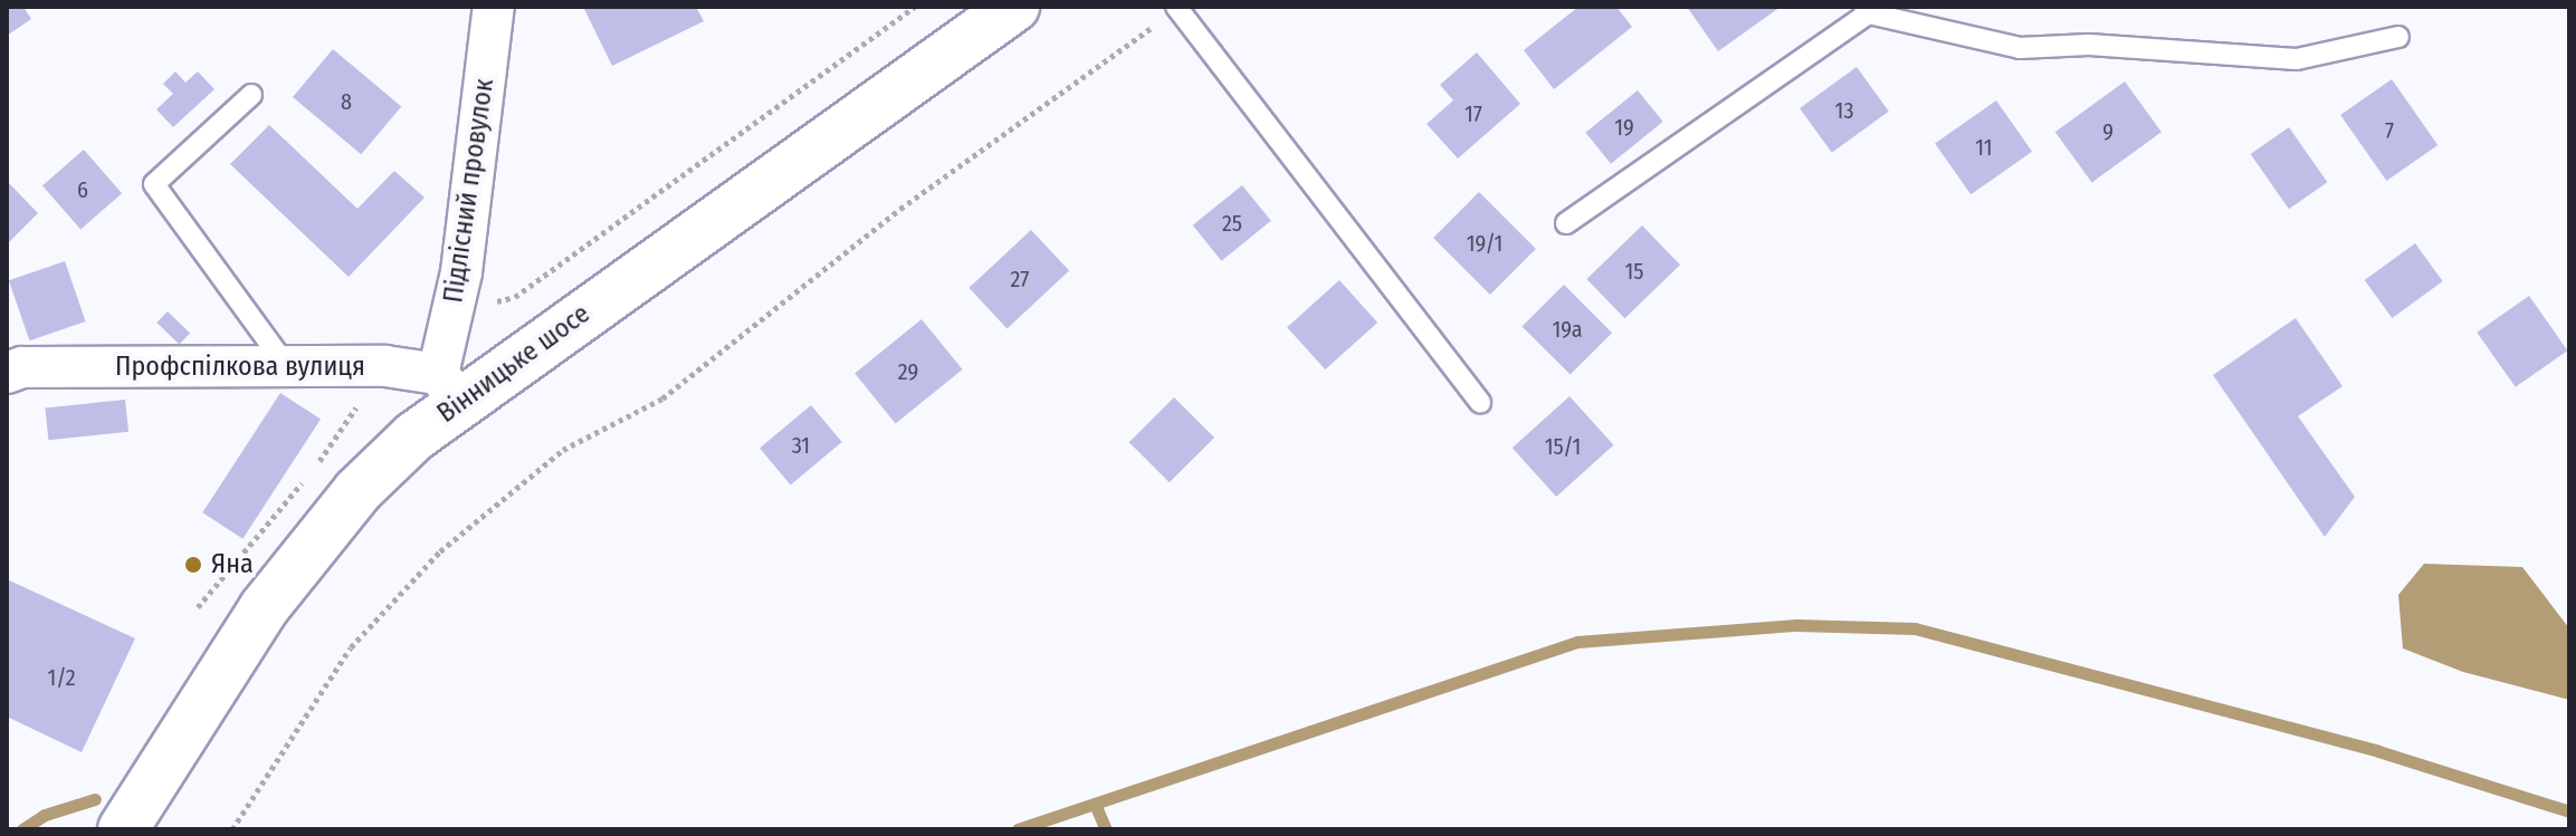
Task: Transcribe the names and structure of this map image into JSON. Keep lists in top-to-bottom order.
{
  "streets": {
    "main road": ["Вінницьке шосе"],
    "street": ["Підлісний провулок", "Профспілкова вулиця"]
  },
  "crossings": [
    ["Підлісний провулок", "Вінницьке шосе"],
    ["Підлісний провулок", "Профспілкова вулиця"],
    ["Вінницьке шосе", "Профспілкова вулиця"]
  ],
  "places": ["Яна"],
  "house_numbers": [
    "8",
    "13",
    "17",
    "19",
    "7",
    "9",
    "11",
    "6",
    "25",
    "19/1",
    "15",
    "27",
    "19а",
    "29",
    "31",
    "15/1",
    "1/2"
  ]
}
